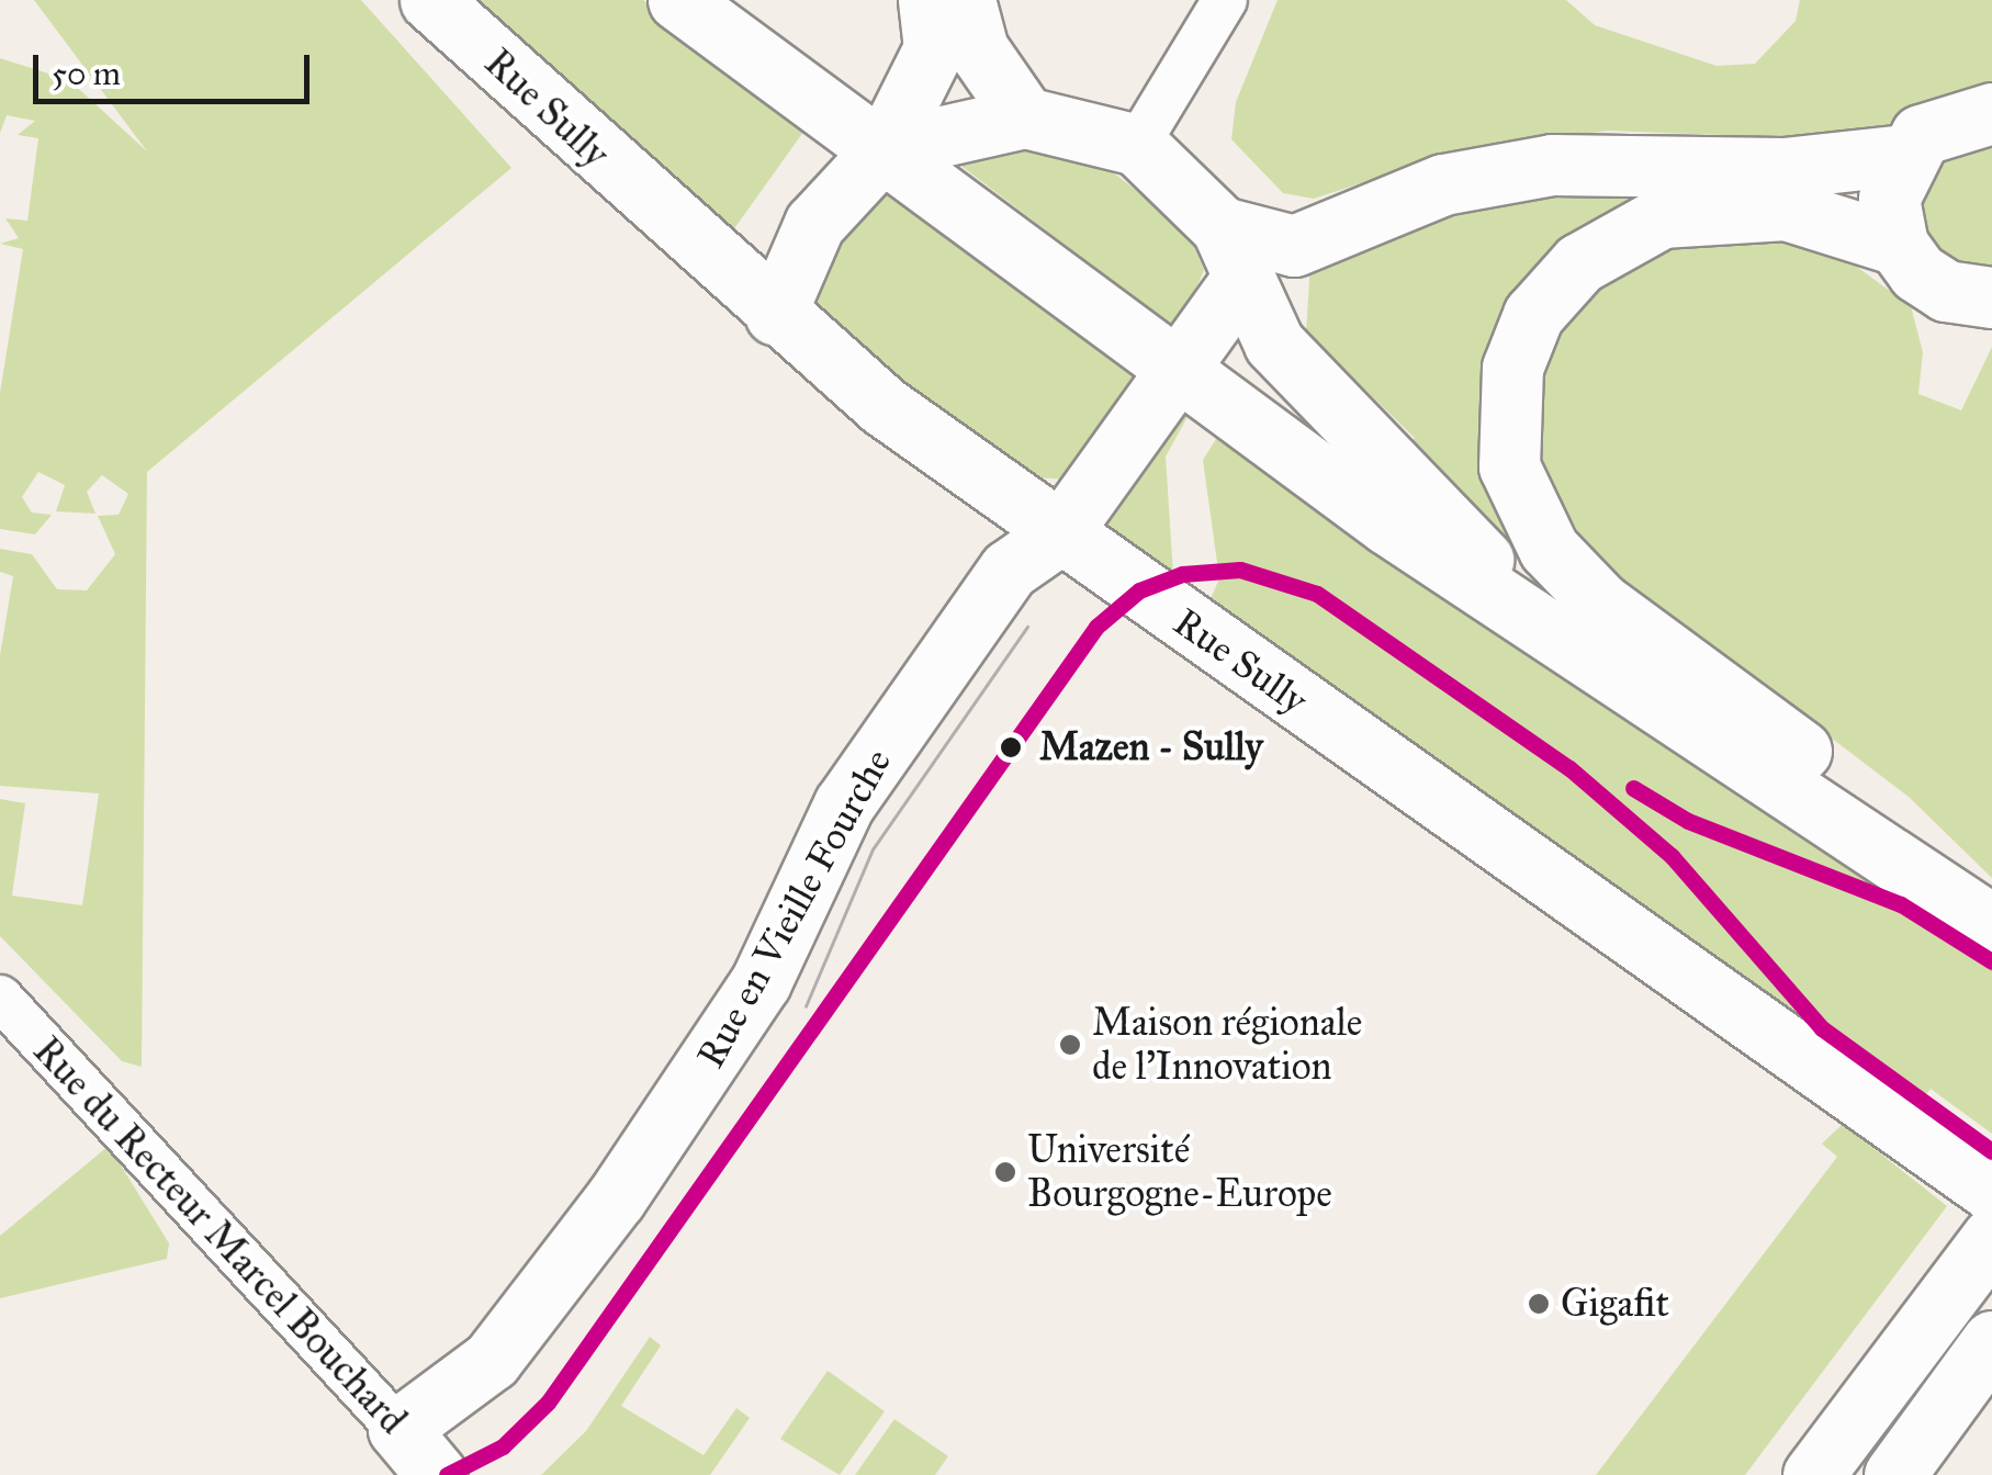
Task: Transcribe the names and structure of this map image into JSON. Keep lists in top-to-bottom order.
{
  "streets": {
    "main road": ["Rue Sully", "Rue en Vieille Fourche", "Rue du Recteur Marcel Bouchard"]
  },
  "crossings": [
    ["Rue Sully", "Rue en Vieille Fourche"],
    ["Rue en Vieille Fourche", "Rue du Recteur Marcel Bouchard"]
  ],
  "places": [
    "Mazen - Sully",
    "Maison régionale de l'Innovation",
    "Université Bourgogne-Europe",
    "Gigafit"
  ],
  "scale_bar": "50 m"
}
